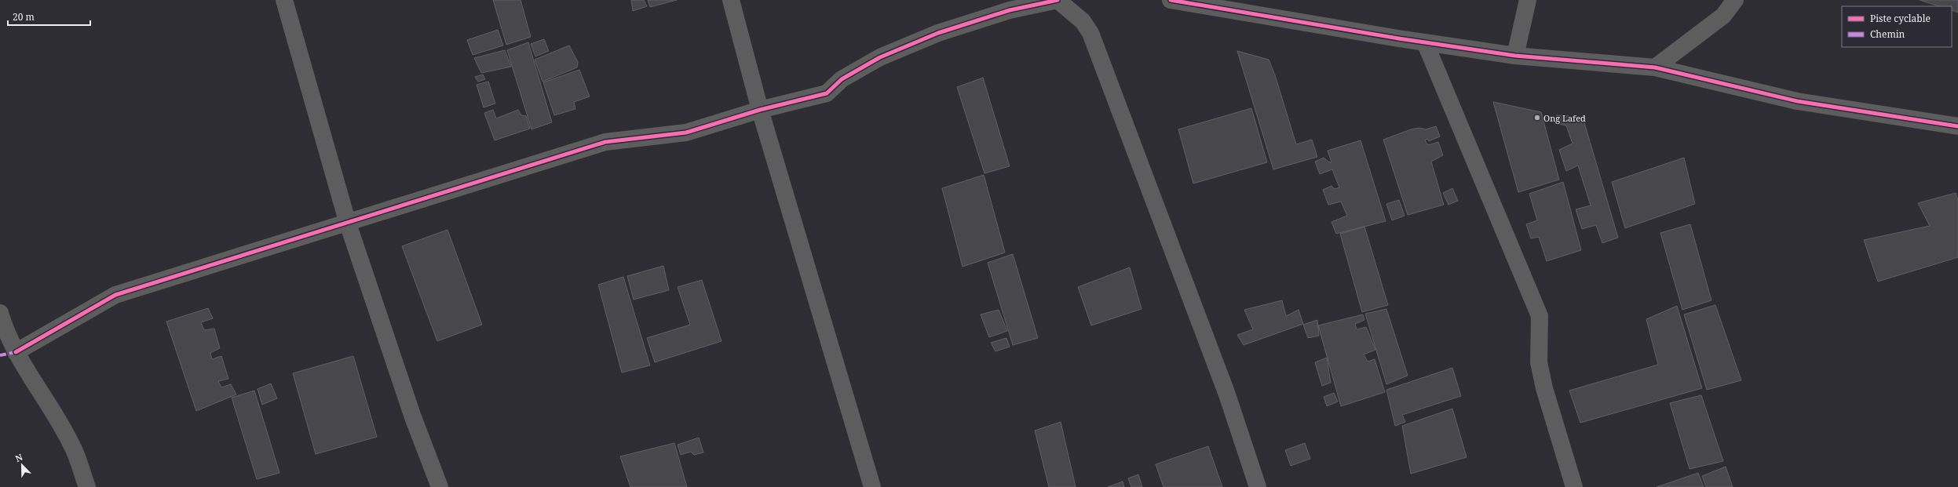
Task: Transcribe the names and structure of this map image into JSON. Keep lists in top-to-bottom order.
{
  "places": ["Ong Lafed"],
  "legend": ["Piste cyclable", "Chemin"],
  "scale_bar": "20 m",
  "north": "top left"
}
